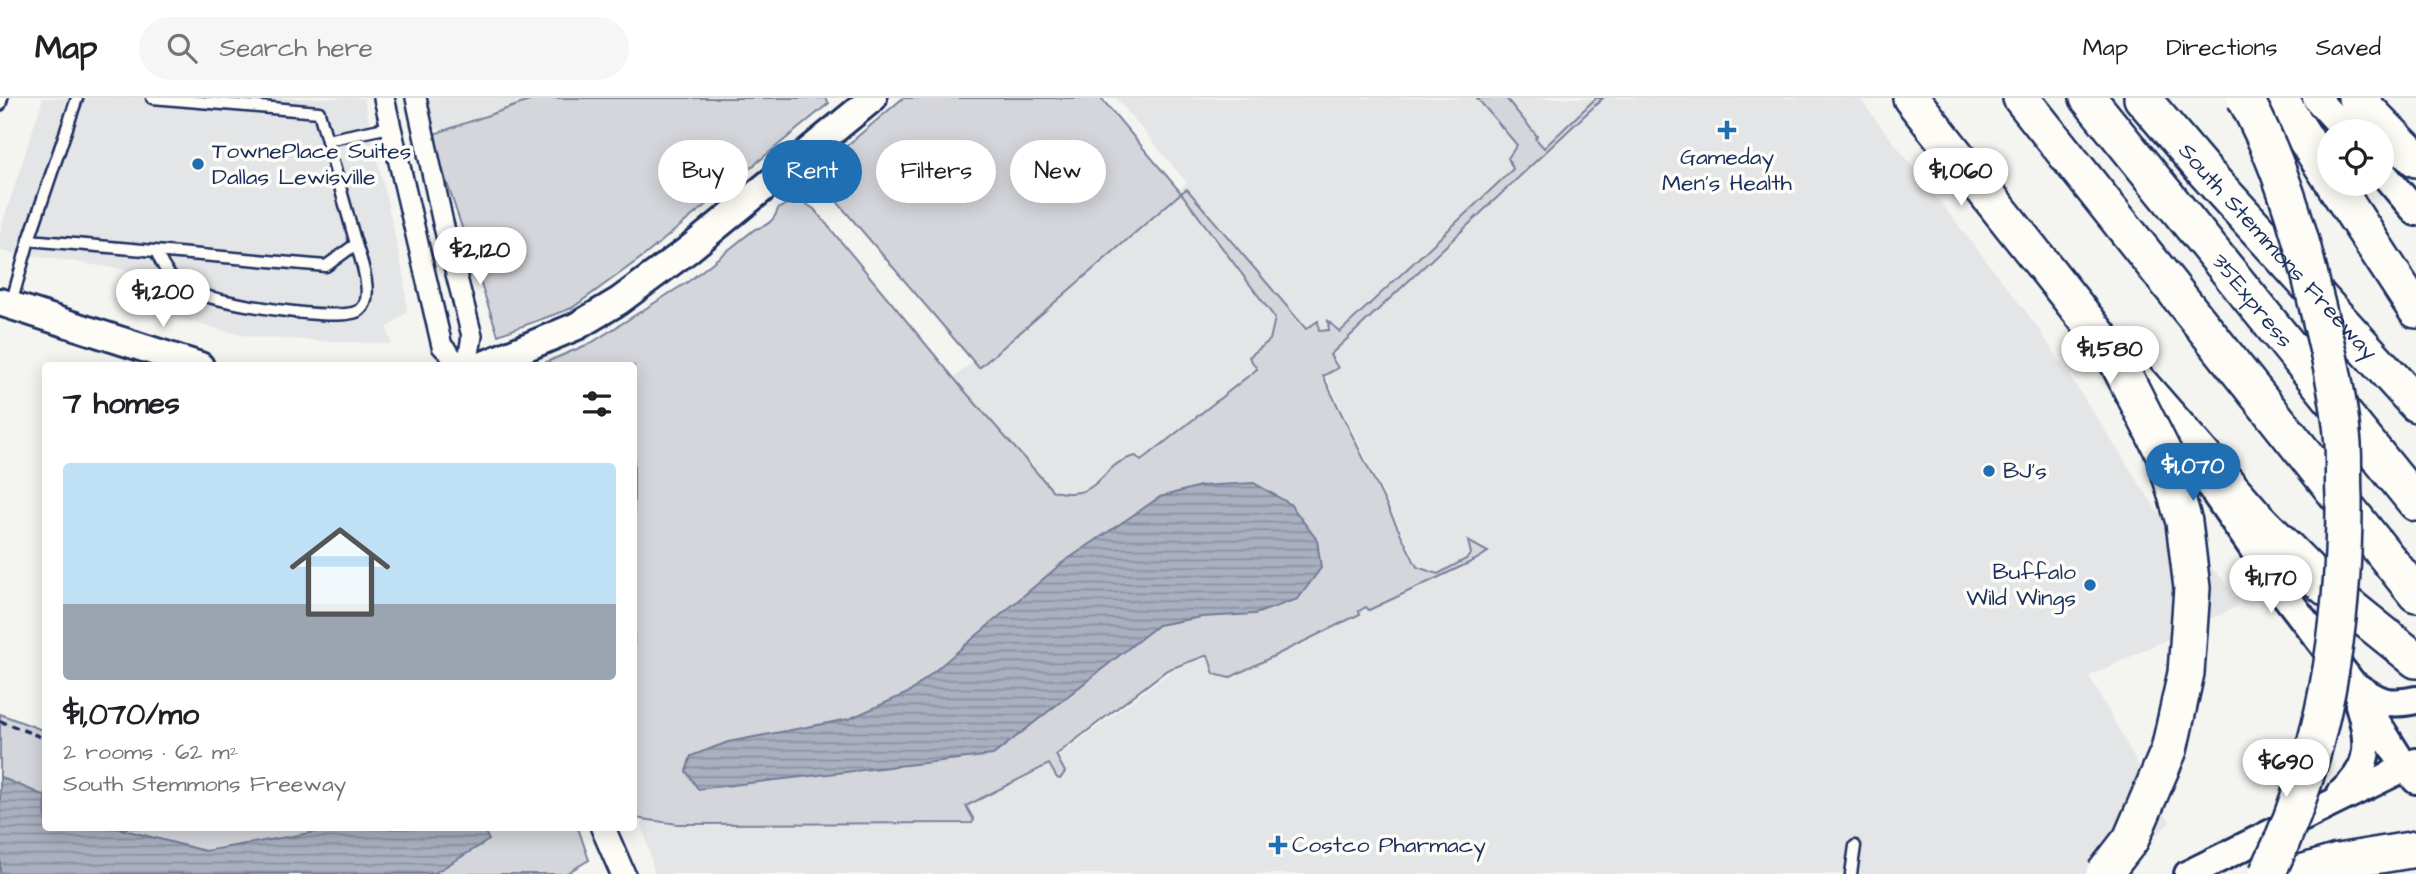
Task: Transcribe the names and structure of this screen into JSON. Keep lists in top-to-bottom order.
{
  "streets": {
    "highway": ["South Stemmons Freeway", "35Express"]
  },
  "places": {
    "health": ["Gameday Men's Health", "Costco Pharmacy"],
    "other": ["TownePlace Suites Dallas Lewisville", "BJ's", "Buffalo Wild Wings"]
  },
  "page": {
    "header": "Map",
    "search": "Search here",
    "nav": ["Map", "Directions", "Saved"],
    "chip": [
      "Buy",
      "Rent",
      "Filters",
      "New"
    ],
    "price": [
      "$1,060",
      "$2,120",
      "$1,200",
      "$1,580",
      "$1,070",
      "$1,170",
      "$690"
    ],
    "heading": "7 homes",
    "list": [
      {
        "name": "$1,070/mo",
        "note": "2 rooms · 62 m² · South Stemmons Freeway"
      }
    ]
  }
}
